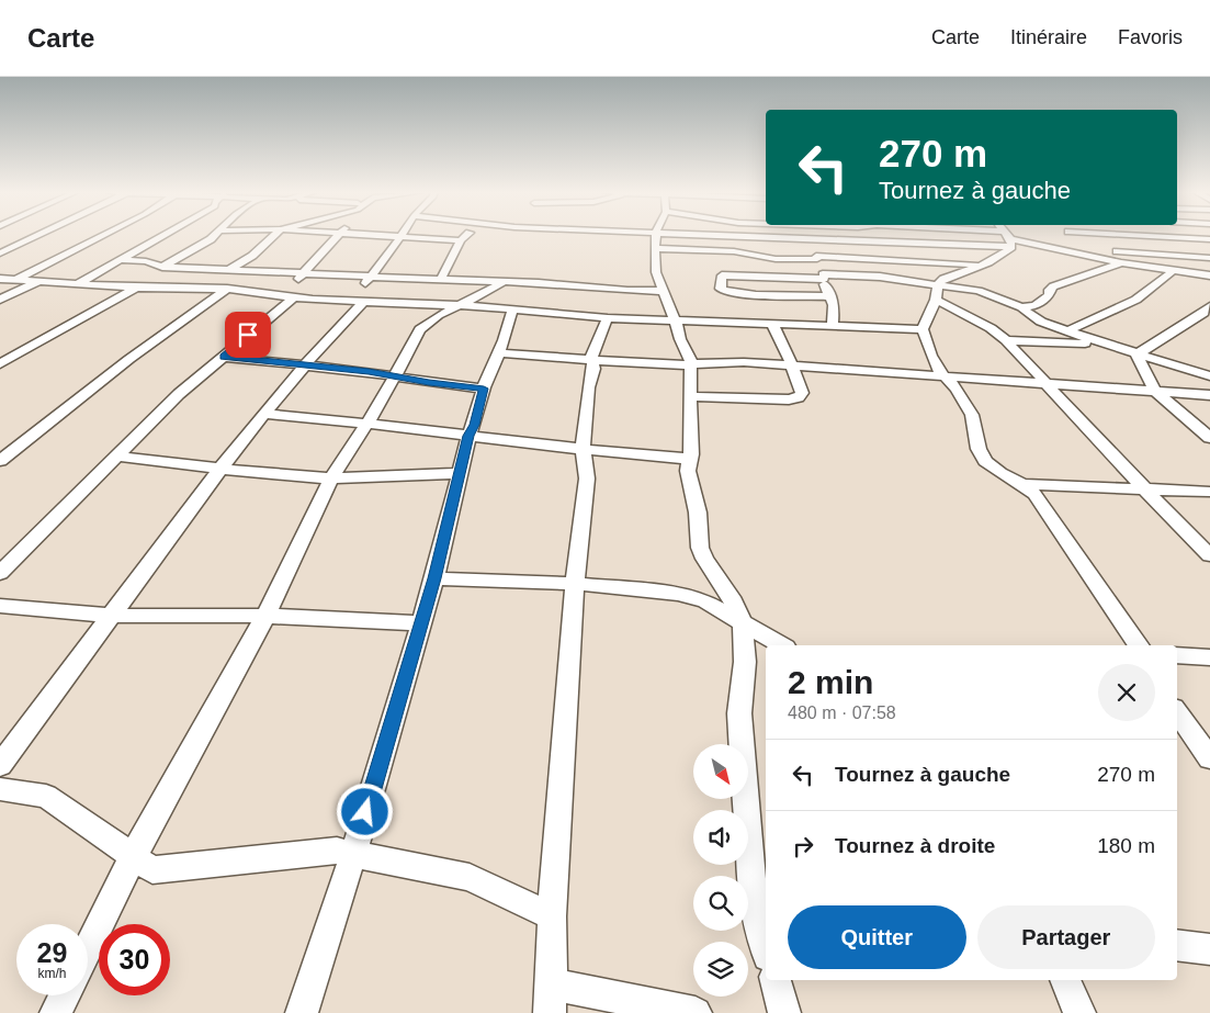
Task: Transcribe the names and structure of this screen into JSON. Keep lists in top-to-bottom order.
{
  "north": "bottom right",
  "page": {
    "header": "Carte",
    "nav": ["Carte", "Itinéraire", "Favoris"],
    "turn": ["270 m", "Tournez à gauche"],
    "heading": ["2 min", "480 m · 07:58"],
    "list": [
      {
        "name": "Tournez à gauche",
        "value": "270 m"
      },
      {
        "name": "Tournez à droite",
        "value": "180 m"
      }
    ],
    "buttons": ["Quitter", "Partager"],
    "speed": "29 km/h",
    "limit": "30"
  }
}
